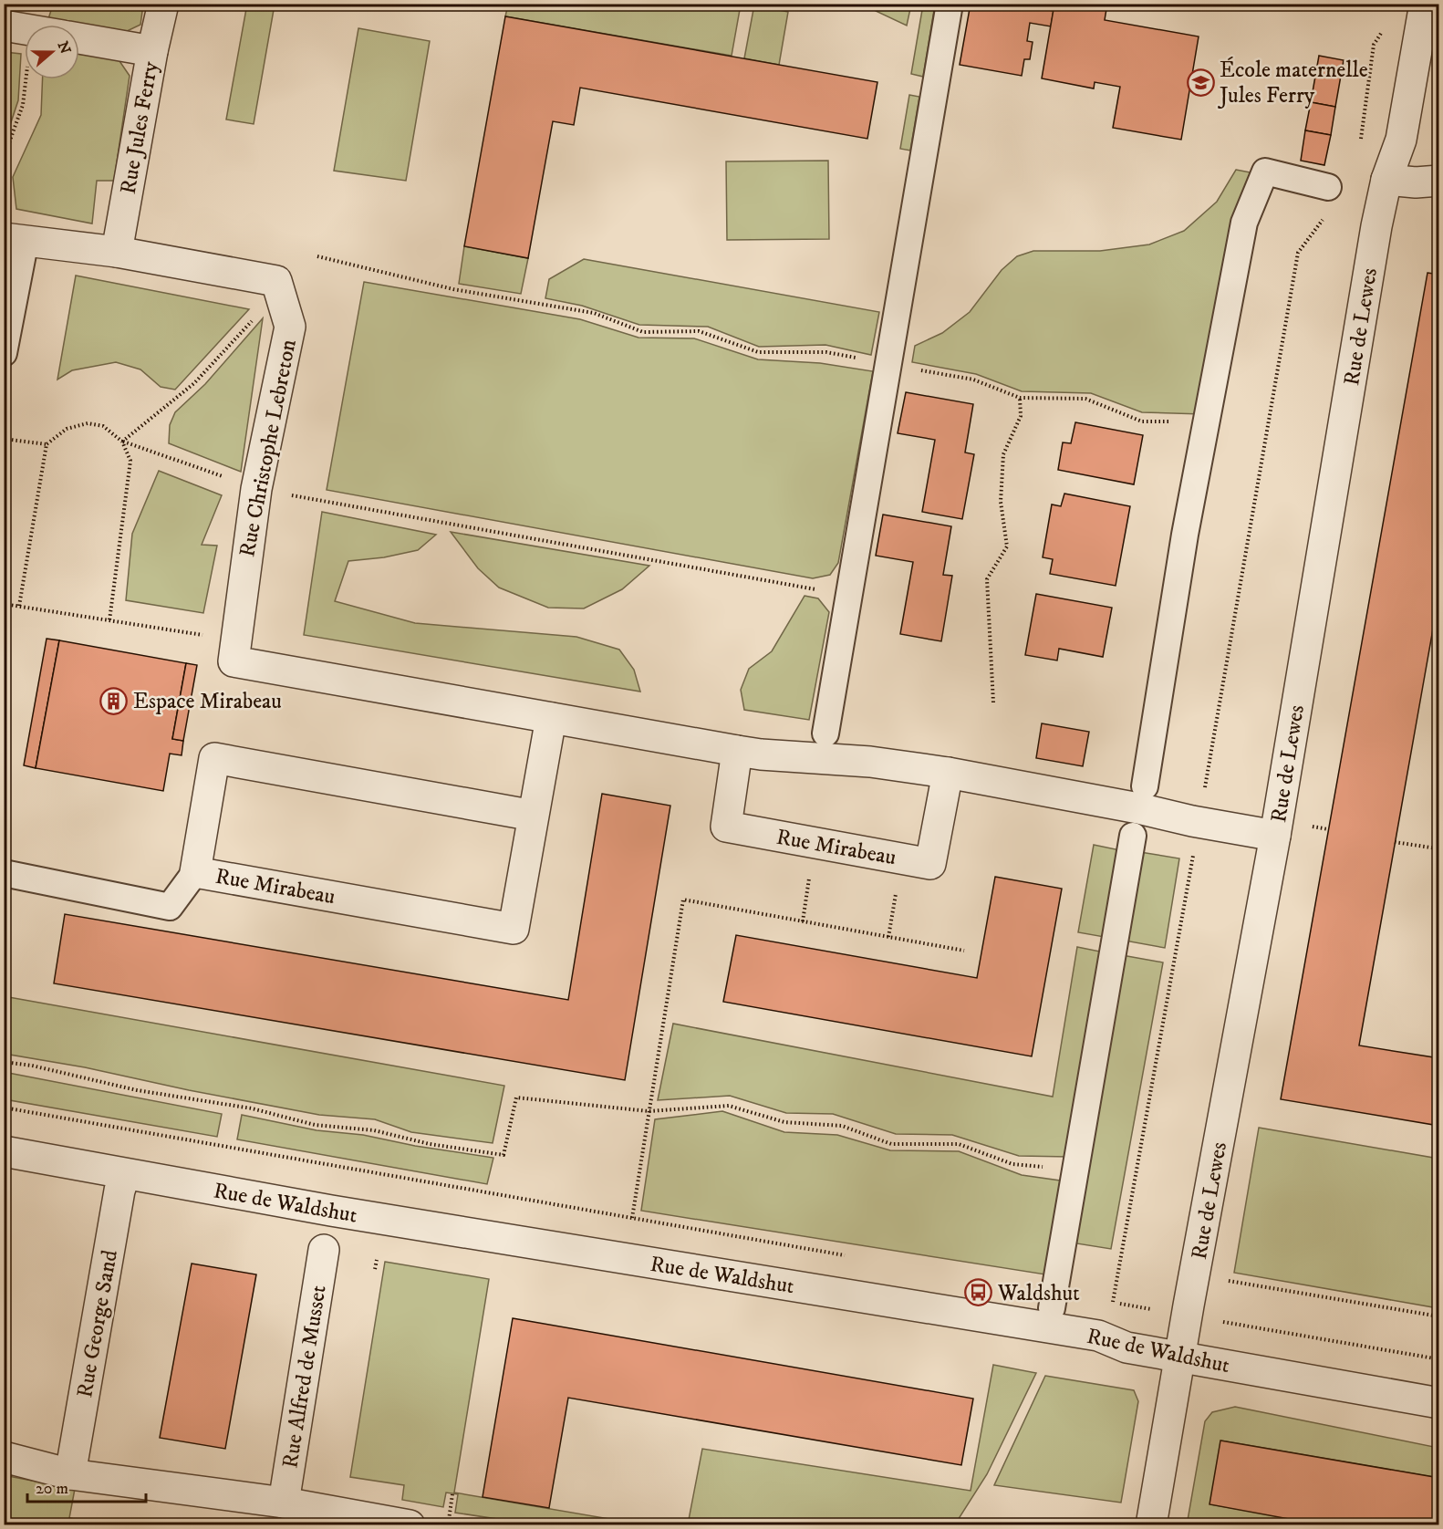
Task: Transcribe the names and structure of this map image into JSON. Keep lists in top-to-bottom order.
{
  "streets": {
    "street": [
      "Rue Jules Ferry",
      "Rue de Lewes",
      "Rue Christophe Lebreton",
      "Rue Mirabeau",
      "Rue de Waldshut",
      "Rue George Sand",
      "Rue Alfred de Musset"
    ]
  },
  "crossings": [
    ["Rue Jules Ferry", "Rue Christophe Lebreton"],
    ["Rue de Lewes", "Rue de Waldshut"],
    ["Rue Christophe Lebreton", "Rue Mirabeau"],
    ["Rue de Waldshut", "Rue George Sand"]
  ],
  "places": {
    "school or university": ["École maternelle Jules Ferry"],
    "building": ["Espace Mirabeau"],
    "bus stop": ["Waldshut"]
  },
  "scale_bar": "20 m",
  "north": "right"
}
